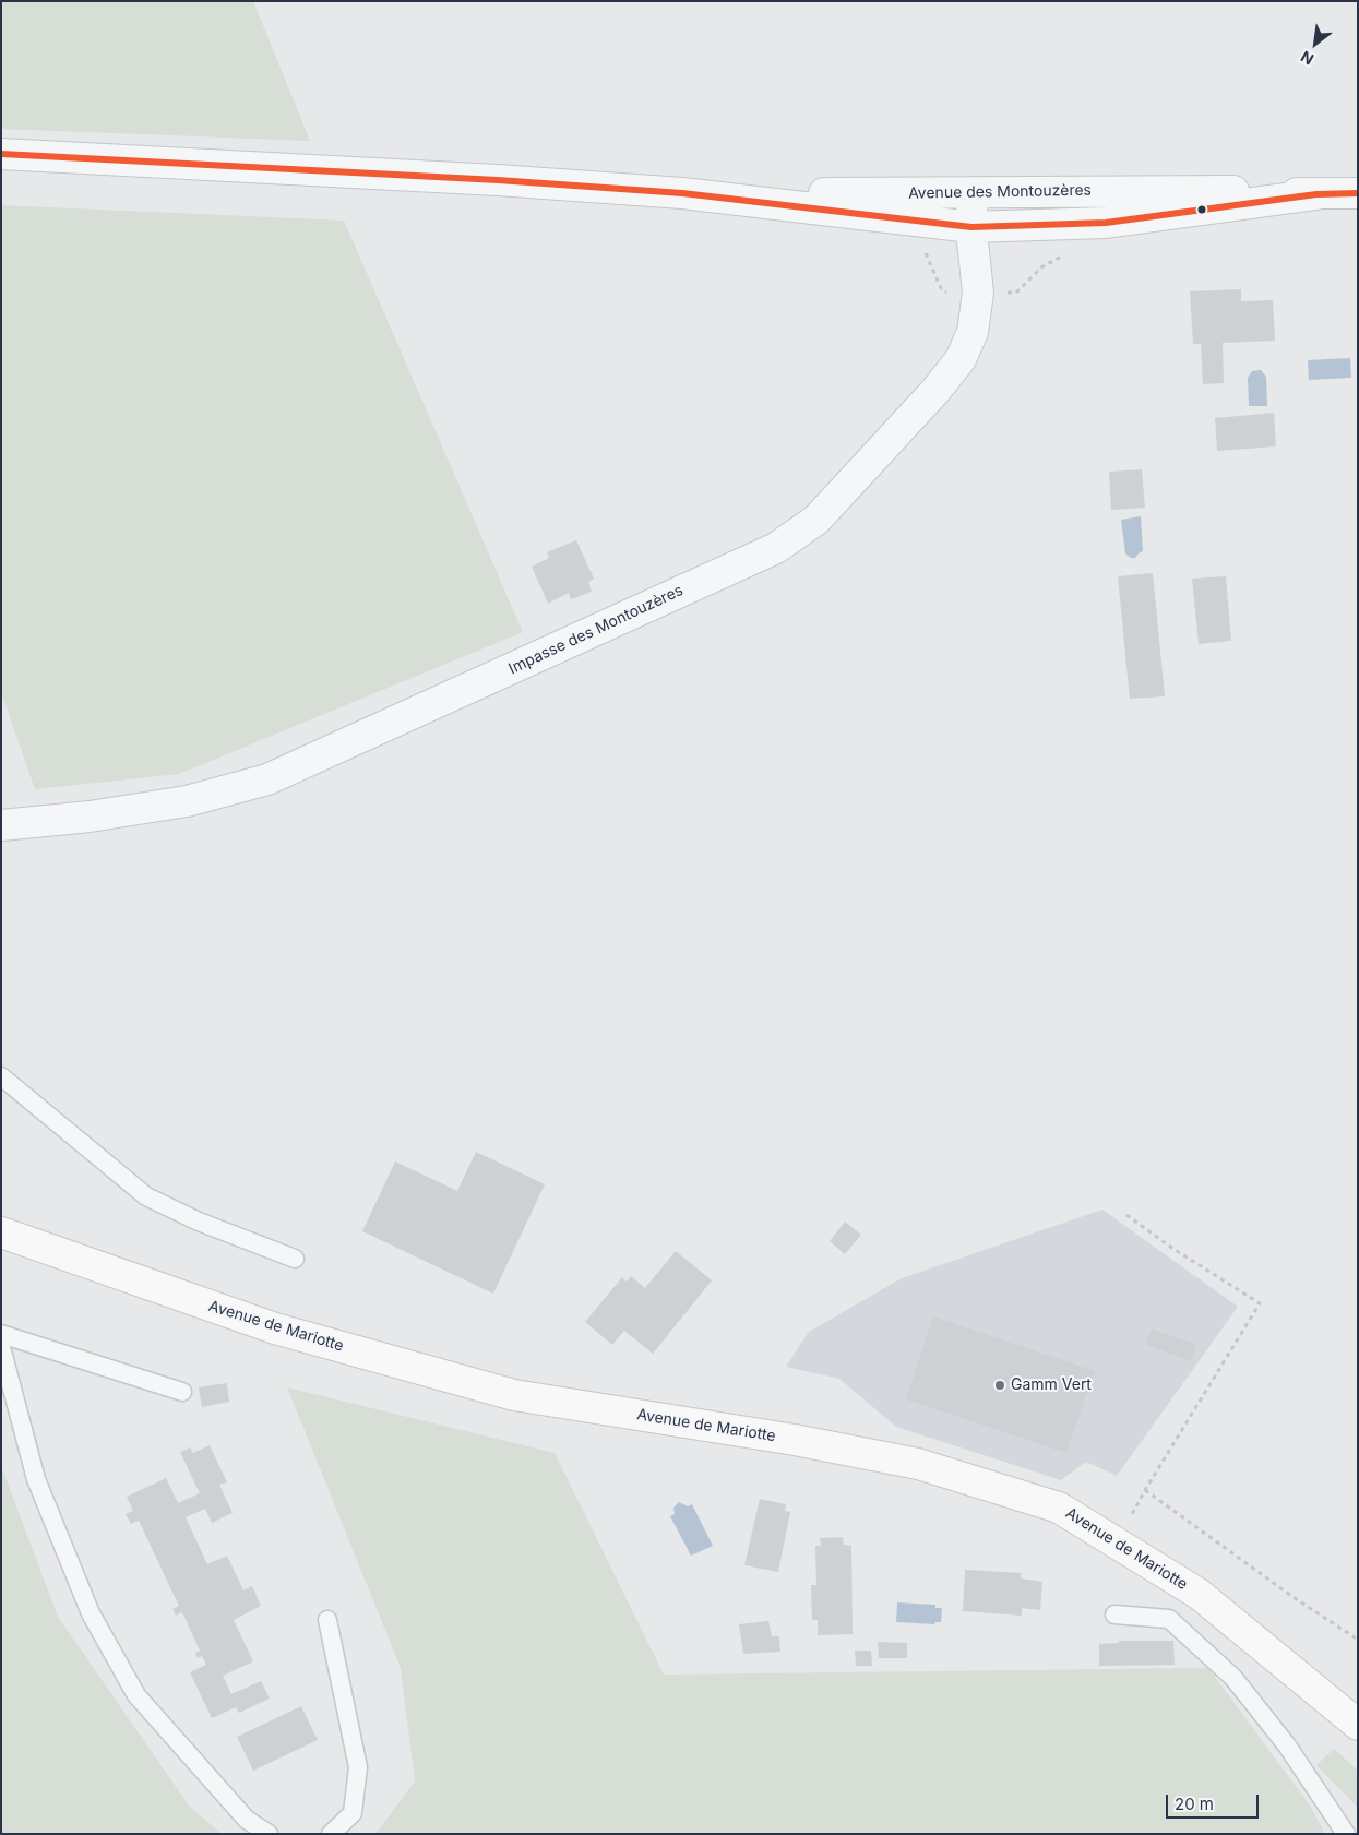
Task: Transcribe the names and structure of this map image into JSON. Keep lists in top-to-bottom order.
{
  "streets": {
    "main road": ["Avenue de Mariotte"],
    "street": ["Avenue des Montouzères", "Impasse des Montouzères"]
  },
  "crossings": [
    ["Avenue des Montouzères", "Impasse des Montouzères"]
  ],
  "places": ["Gamm Vert"],
  "scale_bar": "20 m",
  "north": "bottom left"
}
